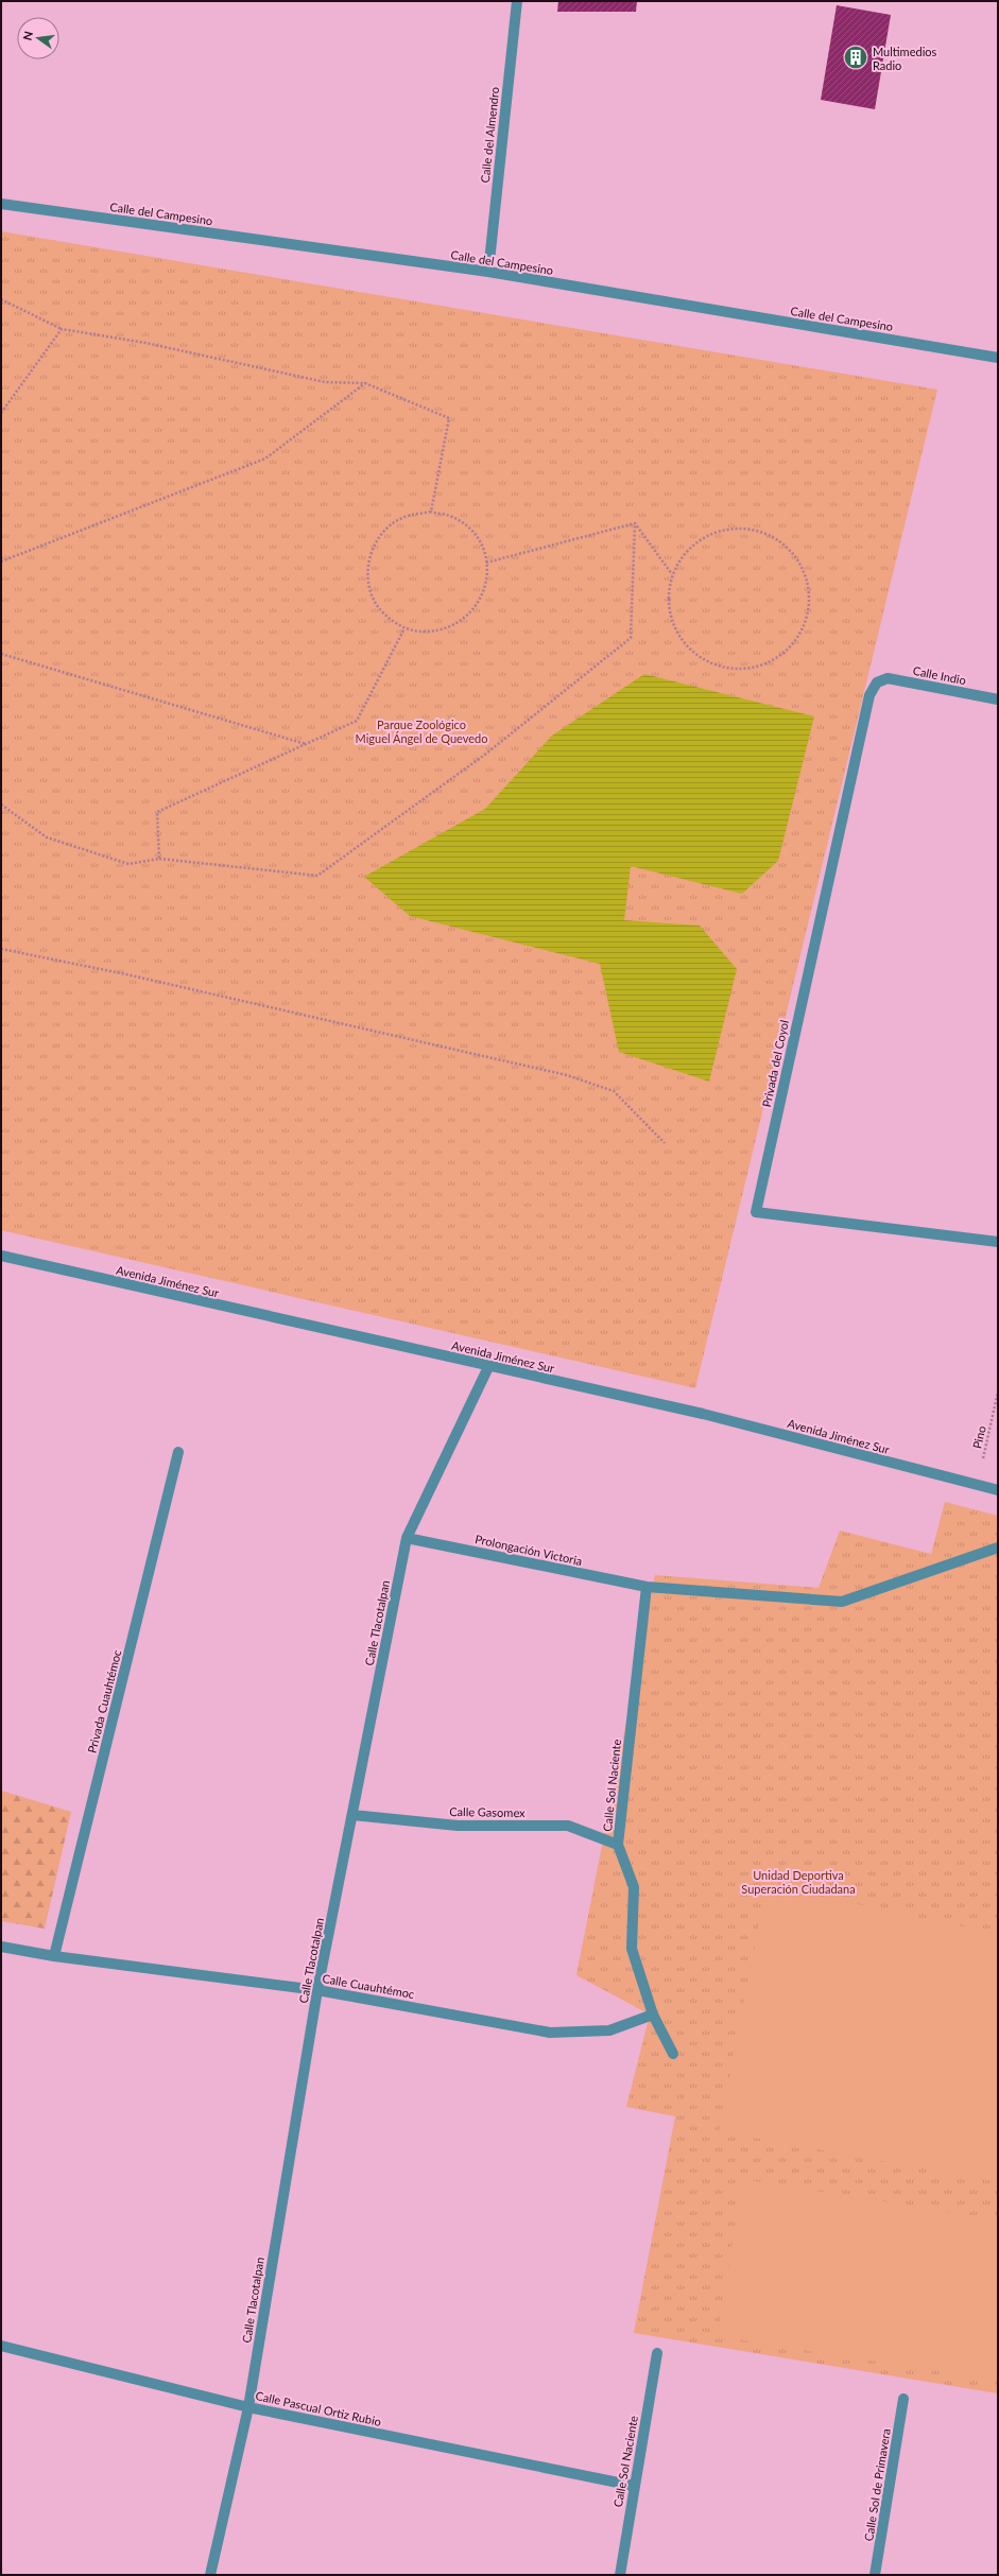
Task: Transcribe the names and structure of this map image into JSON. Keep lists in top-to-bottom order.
{
  "streets": {
    "street": [
      "Calle del Almendro",
      "Calle del Campesino",
      "Calle Indio",
      "Privada del Coyol",
      "Avenida Jiménez Sur",
      "Prolongación Victoria",
      "Calle Tlacotalpan",
      "Privada Cuauhtémoc",
      "Calle Sol Naciente",
      "Calle Gasomex",
      "Calle Cuauhtémoc",
      "Calle Pascual Ortiz Rubio",
      "Calle Sol de Primavera"
    ],
    "path": ["Pino"]
  },
  "crossings": [
    ["Calle del Almendro", "Calle del Campesino"],
    ["Calle Indio", "Privada del Coyol"],
    ["Avenida Jiménez Sur", "Pino"],
    ["Avenida Jiménez Sur", "Calle Tlacotalpan"],
    ["Prolongación Victoria", "Calle Tlacotalpan"],
    ["Prolongación Victoria", "Calle Sol Naciente"],
    ["Calle Tlacotalpan", "Calle Gasomex"],
    ["Calle Tlacotalpan", "Calle Cuauhtémoc"],
    ["Calle Tlacotalpan", "Calle Pascual Ortiz Rubio"],
    ["Privada Cuauhtémoc", "Calle Cuauhtémoc"],
    ["Calle Sol Naciente", "Calle Gasomex"],
    ["Calle Sol Naciente", "Calle Cuauhtémoc"],
    ["Calle Sol Naciente", "Calle Pascual Ortiz Rubio"]
  ],
  "parks": ["Parque Zoológico Miguel Ángel de Quevedo", "Unidad Deportiva Superación Ciudadana"],
  "places": {
    "building": ["Multimedios Radio"]
  },
  "north": "left"
}
